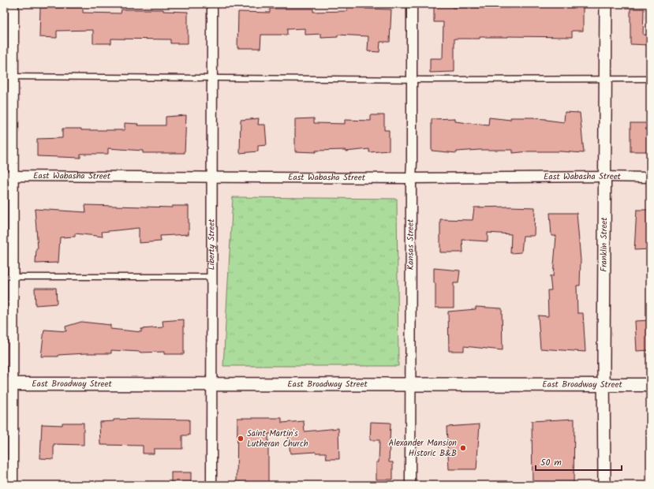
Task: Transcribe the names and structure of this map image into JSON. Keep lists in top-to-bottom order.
{
  "streets": {
    "main road": ["East Broadway Street"],
    "street": [
      "East Wabasha Street",
      "Liberty Street",
      "Kansas Street",
      "Franklin Street"
    ]
  },
  "crossings": [
    ["East Wabasha Street", "Liberty Street"],
    ["East Wabasha Street", "Kansas Street"],
    ["East Wabasha Street", "Franklin Street"],
    ["Liberty Street", "East Broadway Street"],
    ["Kansas Street", "East Broadway Street"],
    ["Franklin Street", "East Broadway Street"]
  ],
  "places": ["Saint Martin's Lutheran Church", "Alexander Mansion Historic B&B"],
  "scale_bar": "50 m"
}
